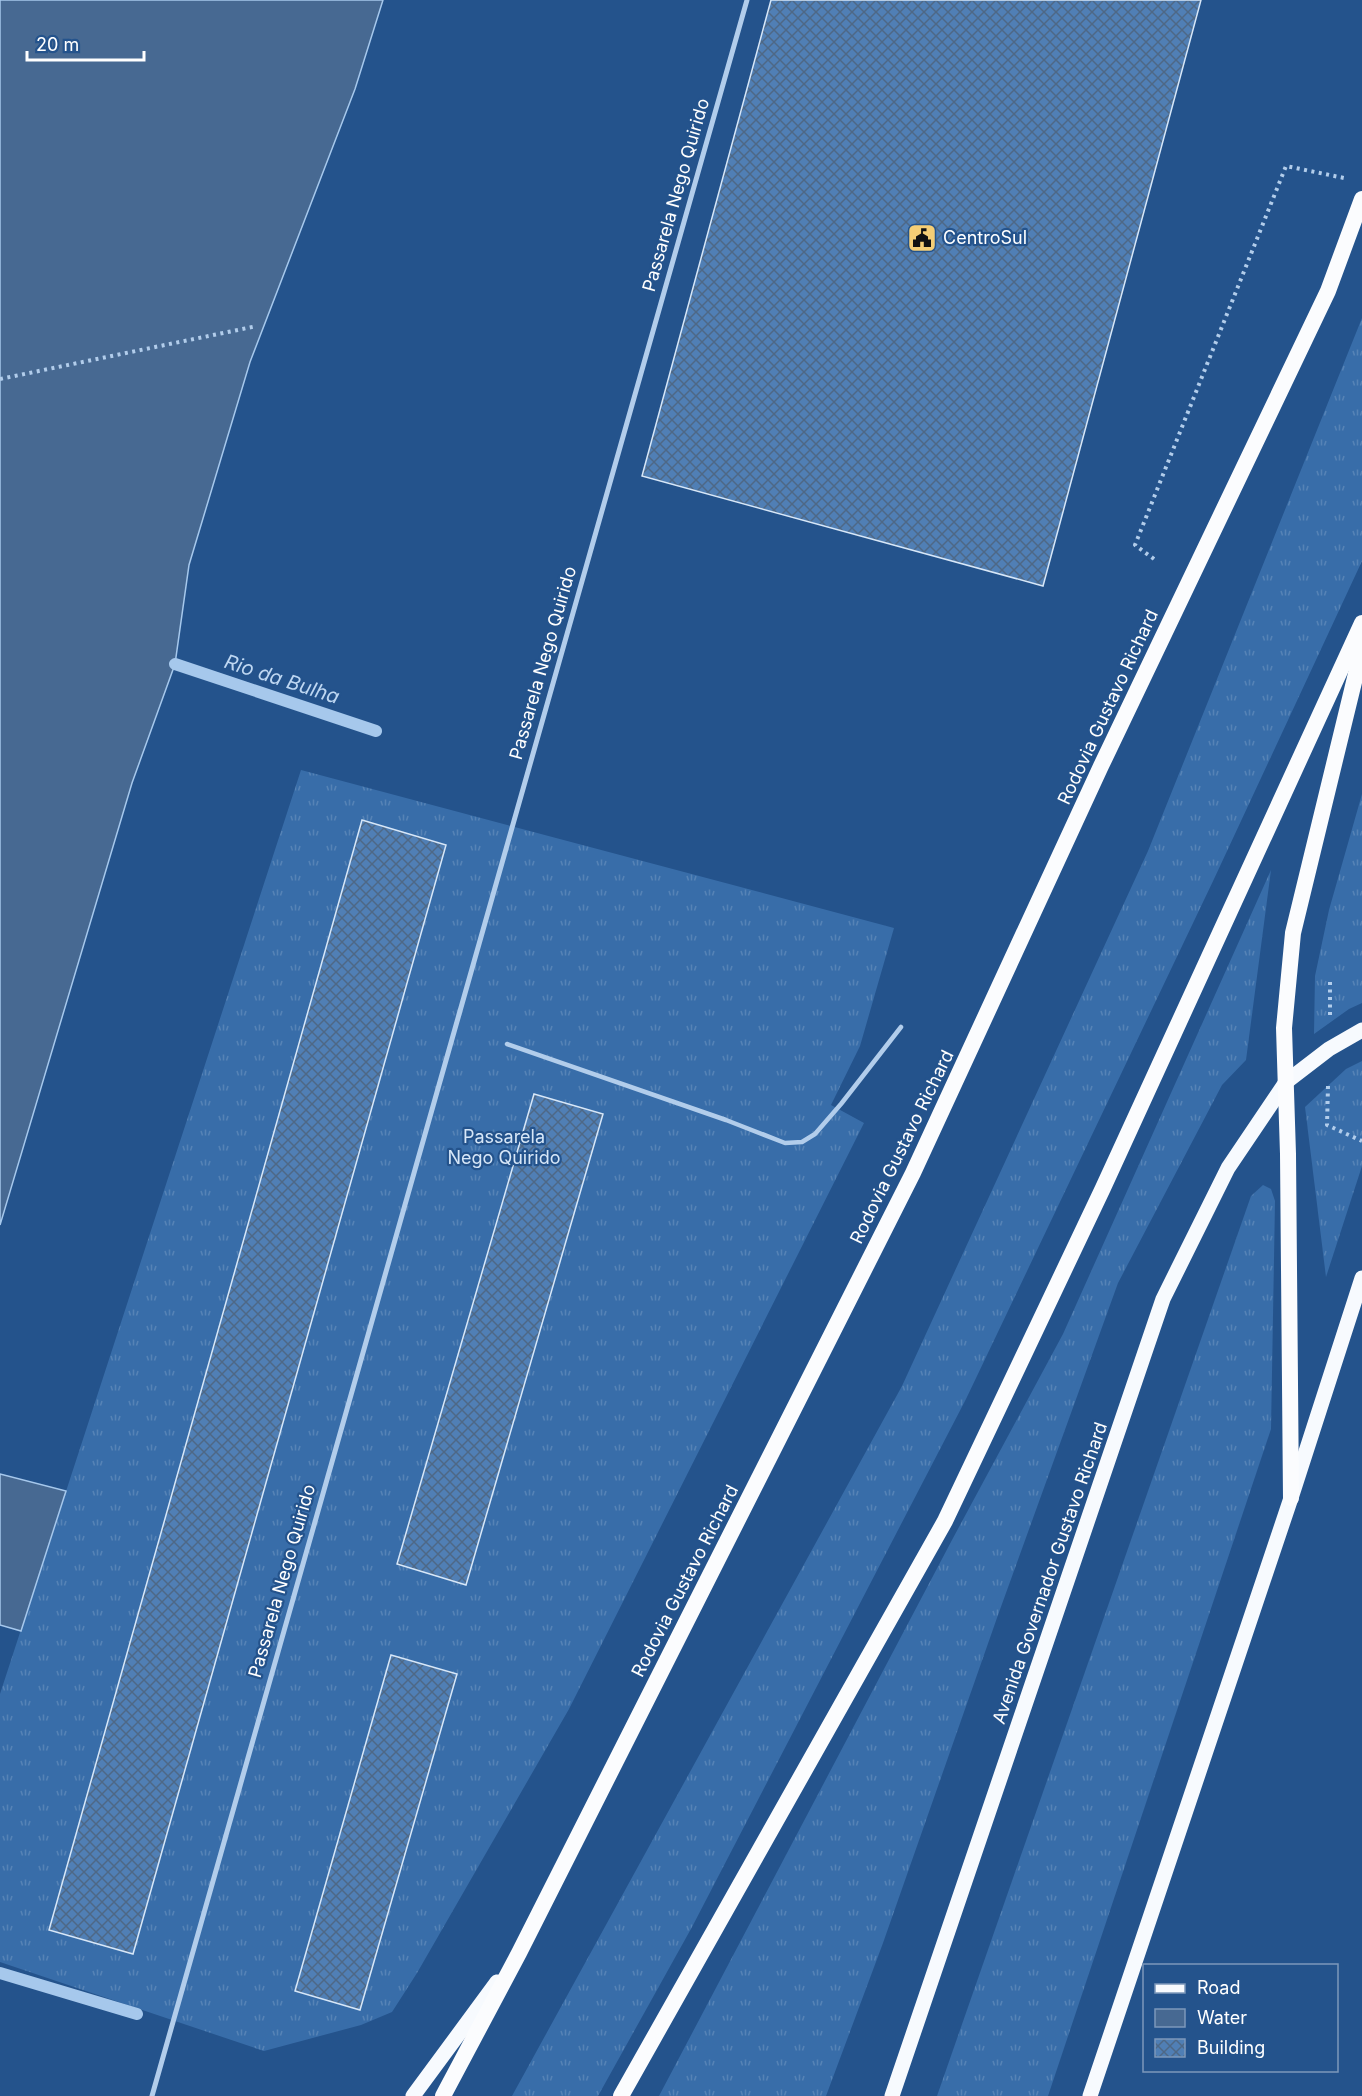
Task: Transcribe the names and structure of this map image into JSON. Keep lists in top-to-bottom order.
{
  "streets": {
    "highway": ["Rodovia Gustavo Richard"],
    "main road": ["Avenida Governador Gustavo Richard"],
    "street": ["Passarela Nego Quirido"]
  },
  "water": ["Rio da Bulha"],
  "parks": ["Passarela Nego Quirido"],
  "places": {
    "public building": ["CentroSul"]
  },
  "legend": ["Road", "Water", "Building"],
  "scale_bar": "20 m"
}
